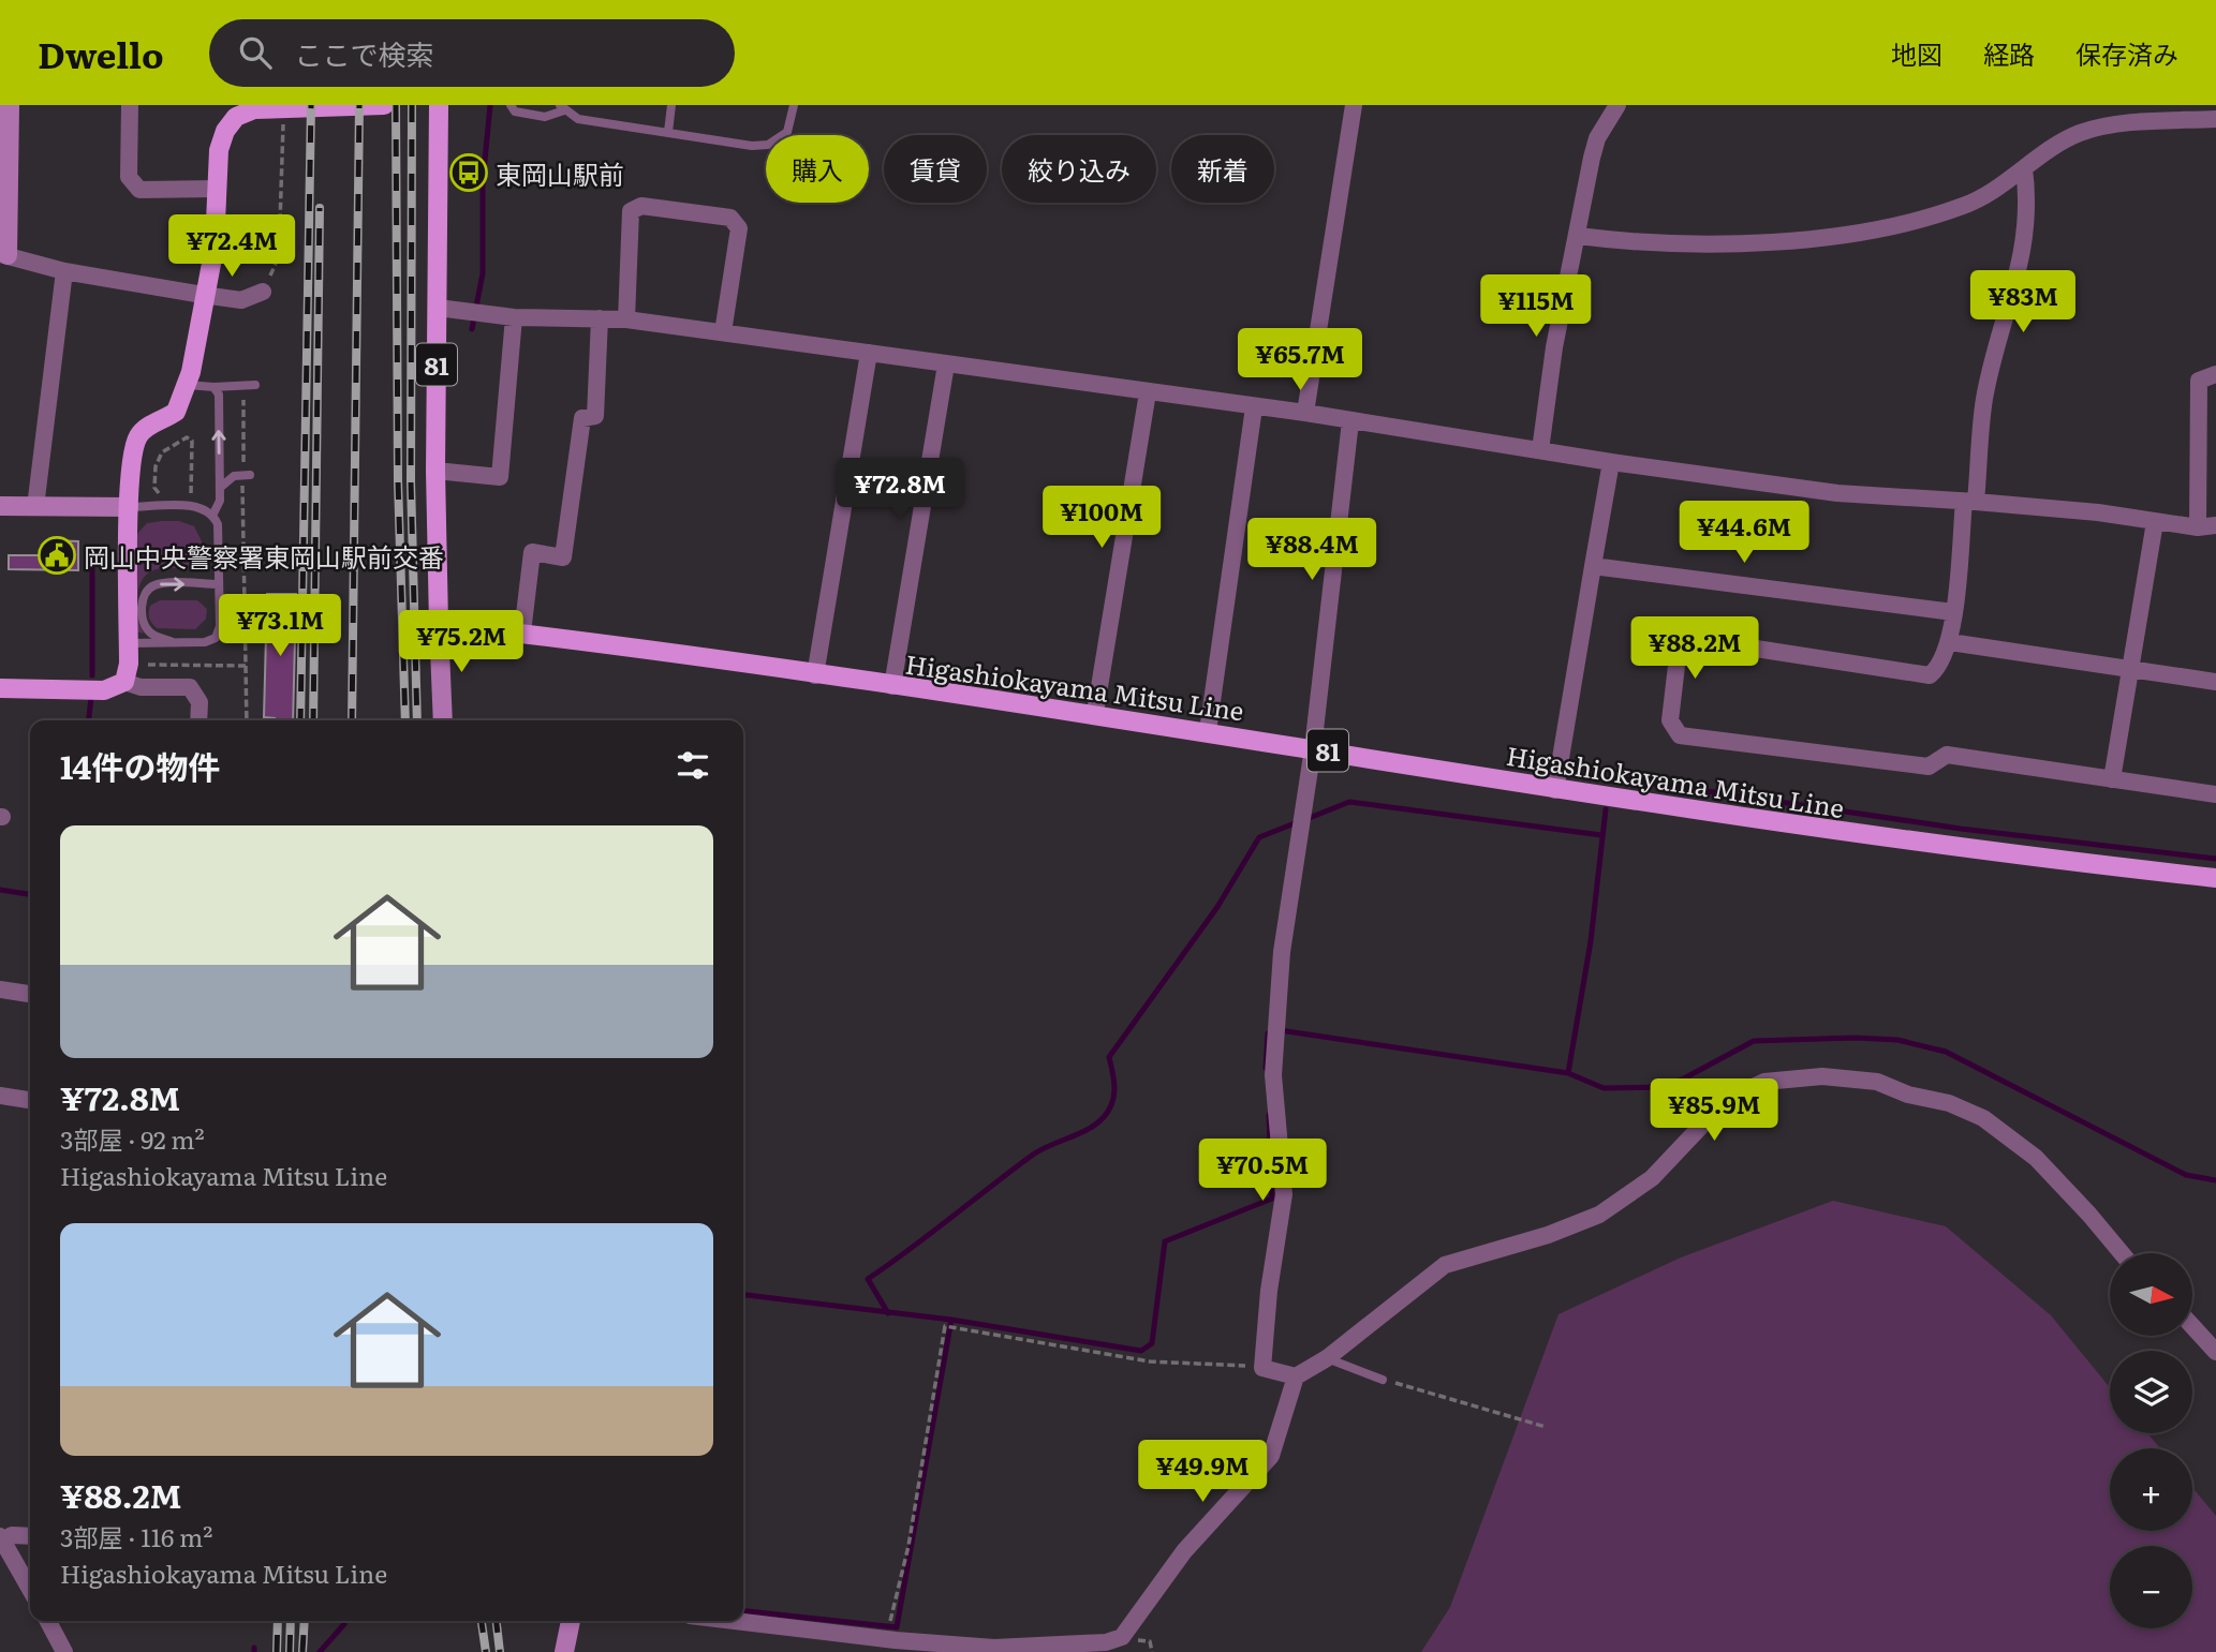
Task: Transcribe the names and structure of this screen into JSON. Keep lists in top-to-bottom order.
{
  "streets": {
    "main road": ["81", "Higashiokayama Mitsu Line"]
  },
  "crossings": [
    ["81", "Higashiokayama Mitsu Line"]
  ],
  "places": {
    "bus stop": ["東岡山駅前"],
    "public building": ["岡山中央警察署東岡山駅前交番"]
  },
  "north": "right",
  "page": {
    "header": "Dwello",
    "search": "ここで検索",
    "nav": ["地図", "経路", "保存済み"],
    "chip": [
      "購入",
      "賃貸",
      "絞り込み",
      "新着"
    ],
    "price": [
      "¥72.4M",
      "¥83M",
      "¥115M",
      "¥65.7M",
      "¥72.8M",
      "¥100M",
      "¥44.6M",
      "¥88.4M",
      "¥73.1M",
      "¥75.2M",
      "¥88.2M",
      "¥85.9M",
      "¥70.5M",
      "¥49.9M"
    ],
    "heading": "14件の物件",
    "list": [
      {
        "name": "¥72.8M",
        "note": "3部屋 · 92 m² · Higashiokayama Mitsu Line"
      },
      {
        "name": "¥88.2M",
        "note": "3部屋 · 116 m² · Higashiokayama Mitsu Line"
      }
    ],
    "map_buttons": ["+", "−"]
  }
}
